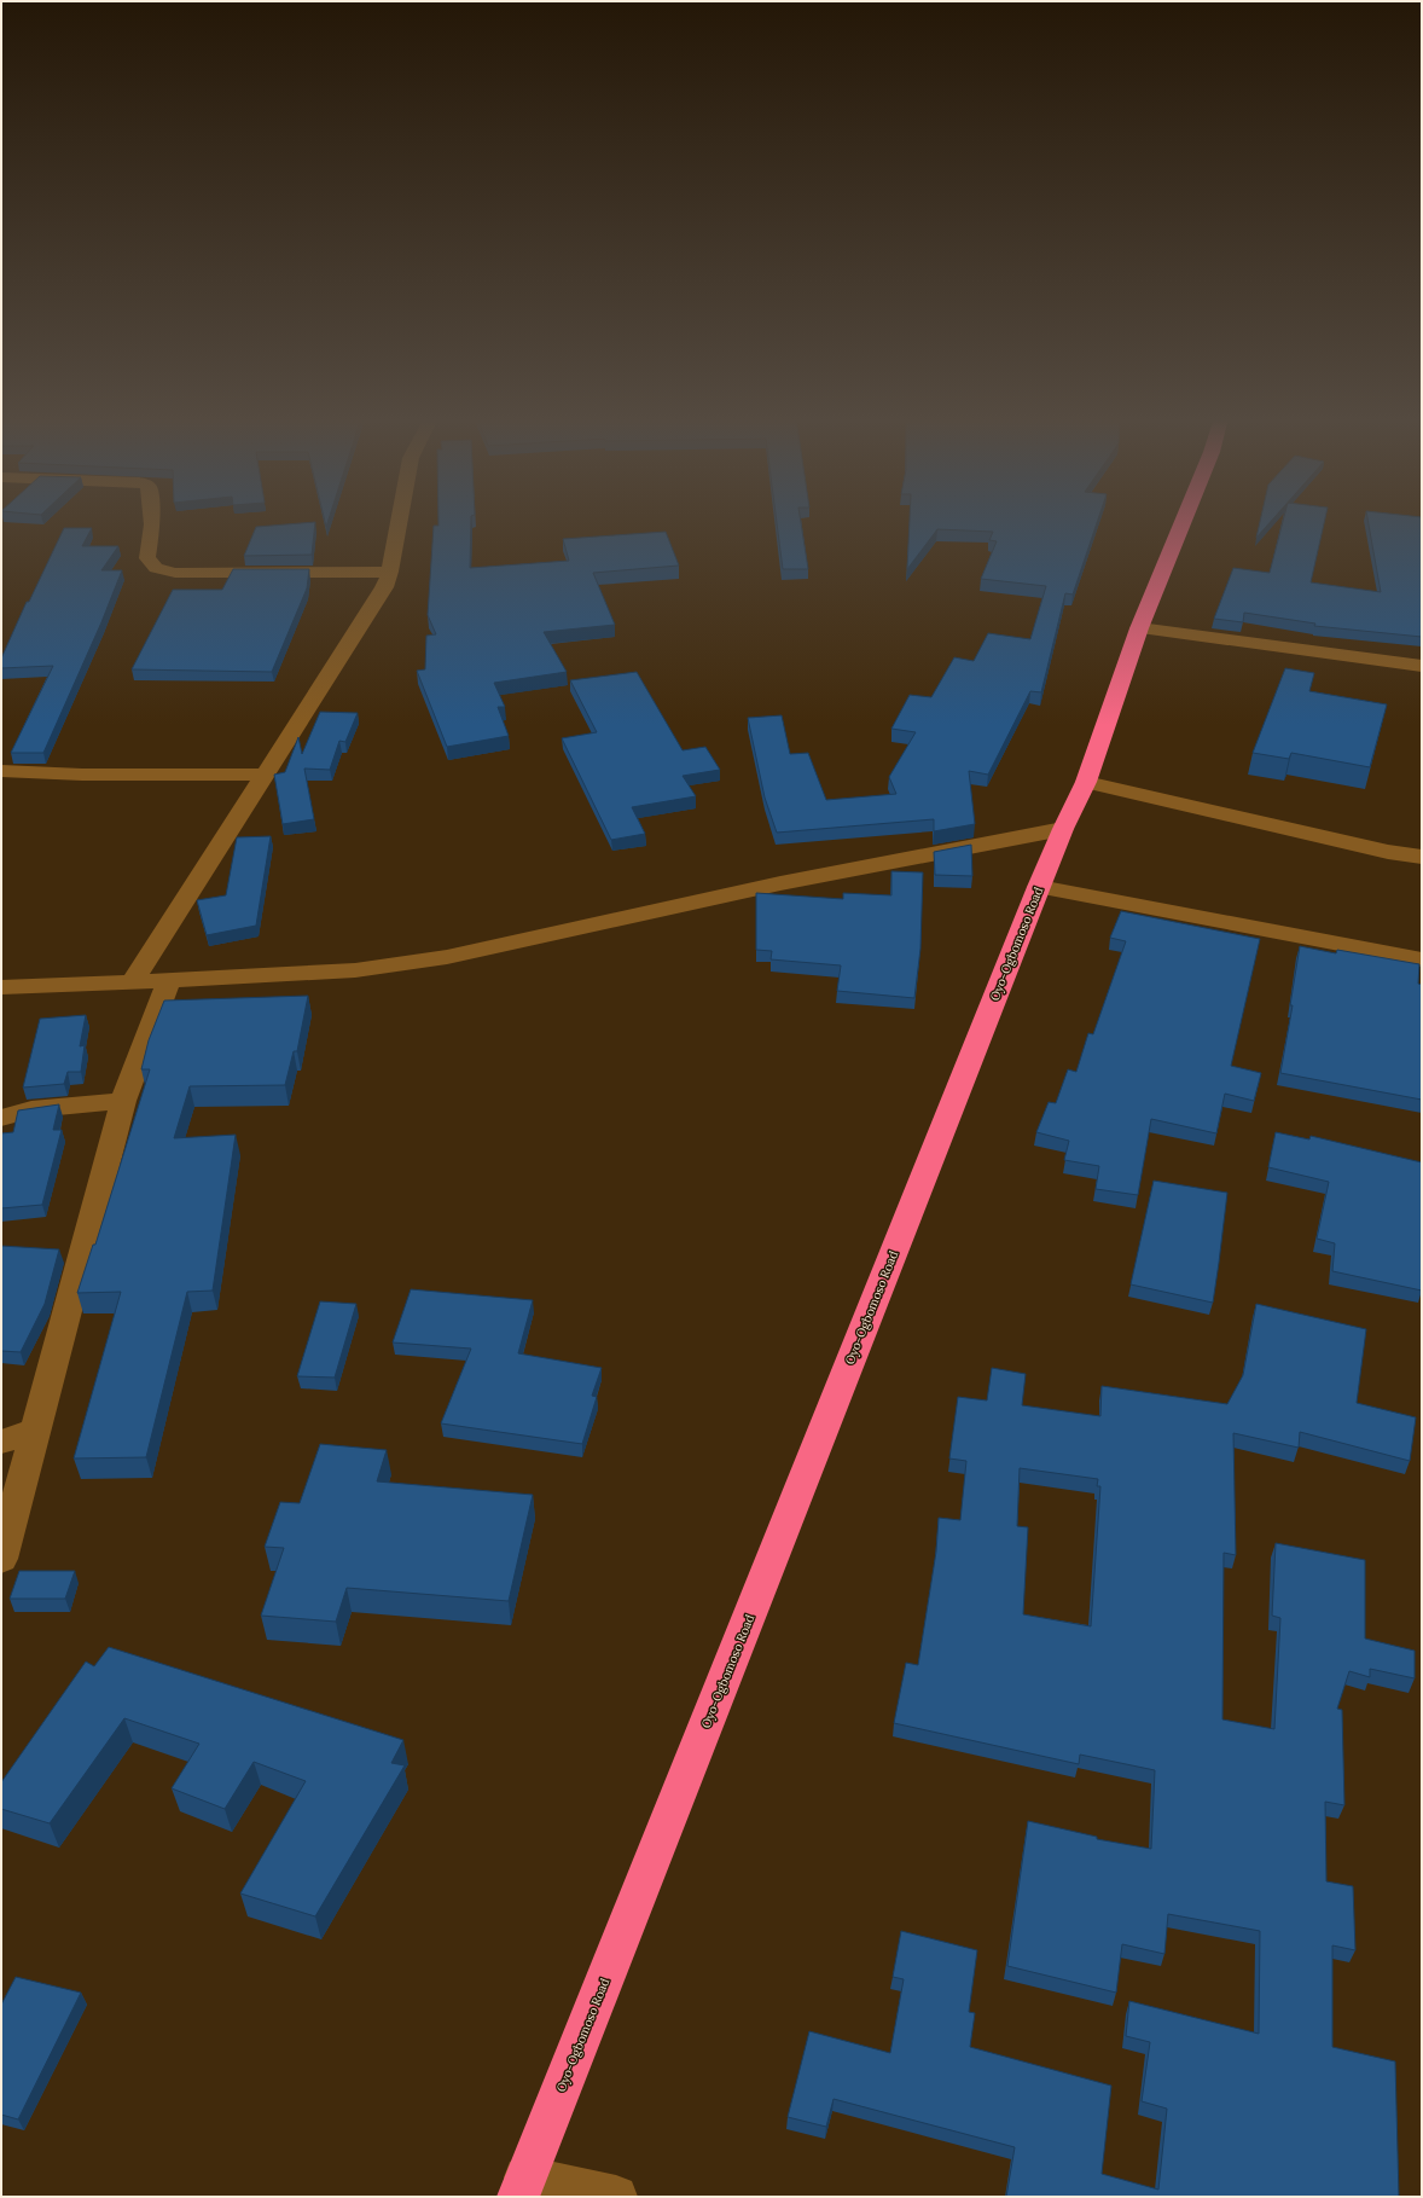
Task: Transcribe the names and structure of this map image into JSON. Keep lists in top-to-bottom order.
{
  "streets": {
    "highway": ["Oyo-Ogbomoso Road"]
  }
}
